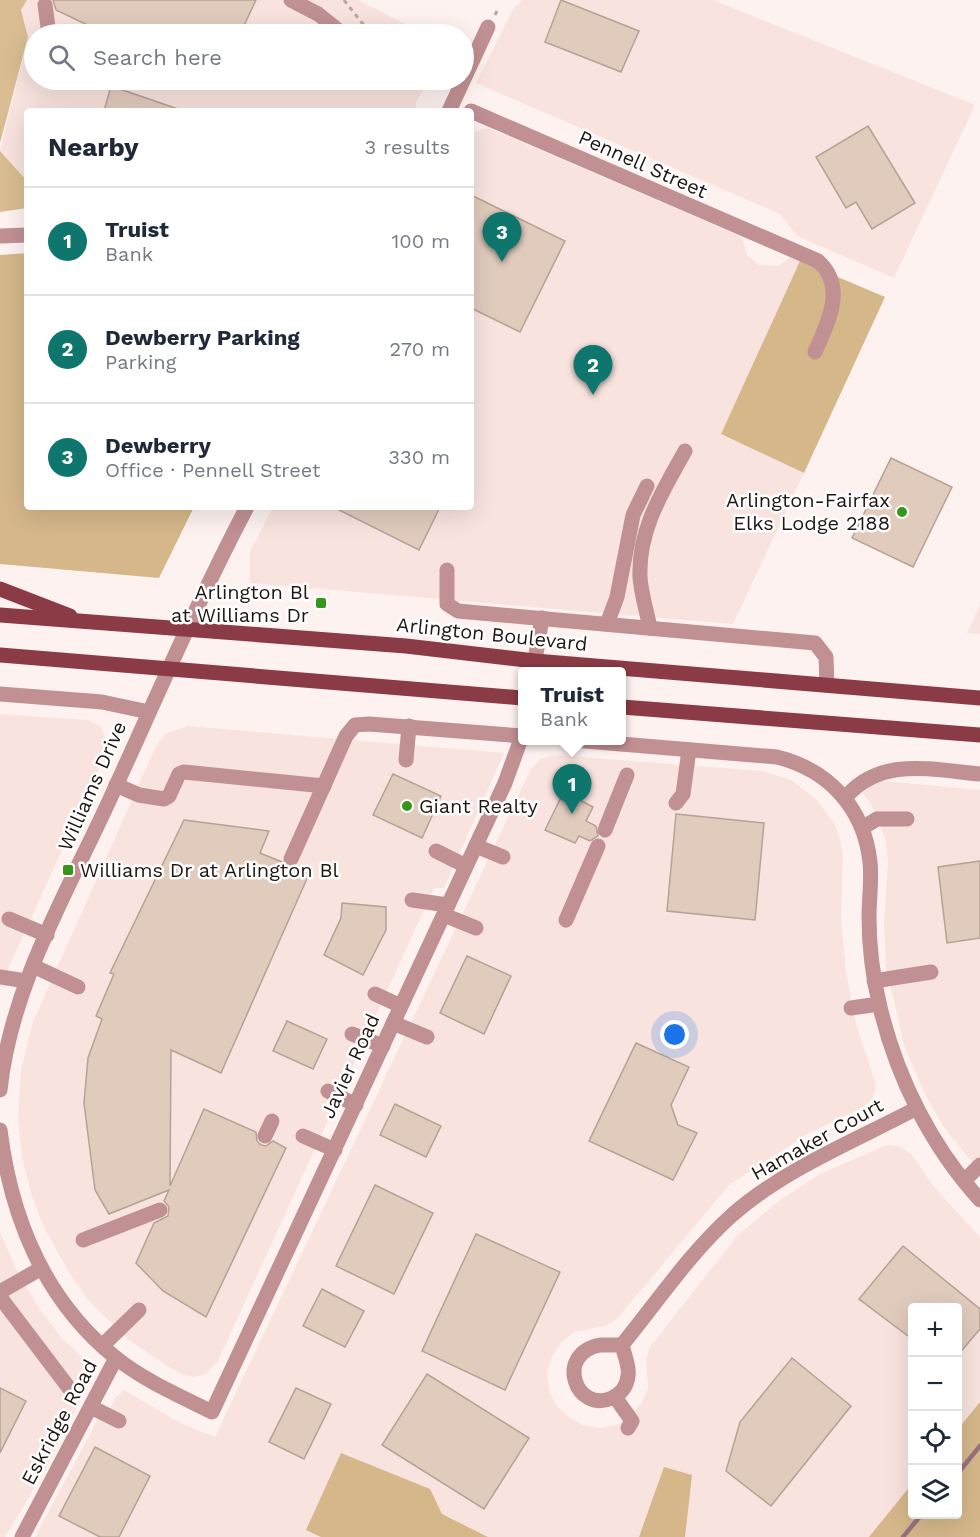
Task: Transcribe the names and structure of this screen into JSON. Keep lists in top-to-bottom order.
{
  "streets": {
    "main road": ["Arlington Boulevard"],
    "street": [
      "Pennell Street",
      "Williams Drive",
      "Javier Road",
      "Hamaker Court",
      "Eskridge Road"
    ]
  },
  "crossings": [
    ["Arlington Boulevard", "Williams Drive"],
    ["Javier Road", "Eskridge Road"]
  ],
  "places": {
    "other": ["Arlington-Fairfax Elks Lodge 2188", "Giant Realty"],
    "transit": ["Arlington Bl at Williams Dr", "Williams Dr at Arlington Bl"]
  },
  "page": {
    "search": "Search here",
    "heading": ["Nearby", "3 results"],
    "list": [
      {
        "mark": "1",
        "name": "Truist",
        "note": "Bank",
        "value": "100 m"
      },
      {
        "mark": "2",
        "name": "Dewberry Parking",
        "note": "Parking",
        "value": "270 m"
      },
      {
        "mark": "3",
        "name": "Dewberry",
        "note": "Office · Pennell Street",
        "value": "330 m"
      }
    ],
    "pins": ["3", "2", "1"],
    "popup": ["Truist", "Bank"],
    "map_buttons": ["+", "−"]
  }
}
